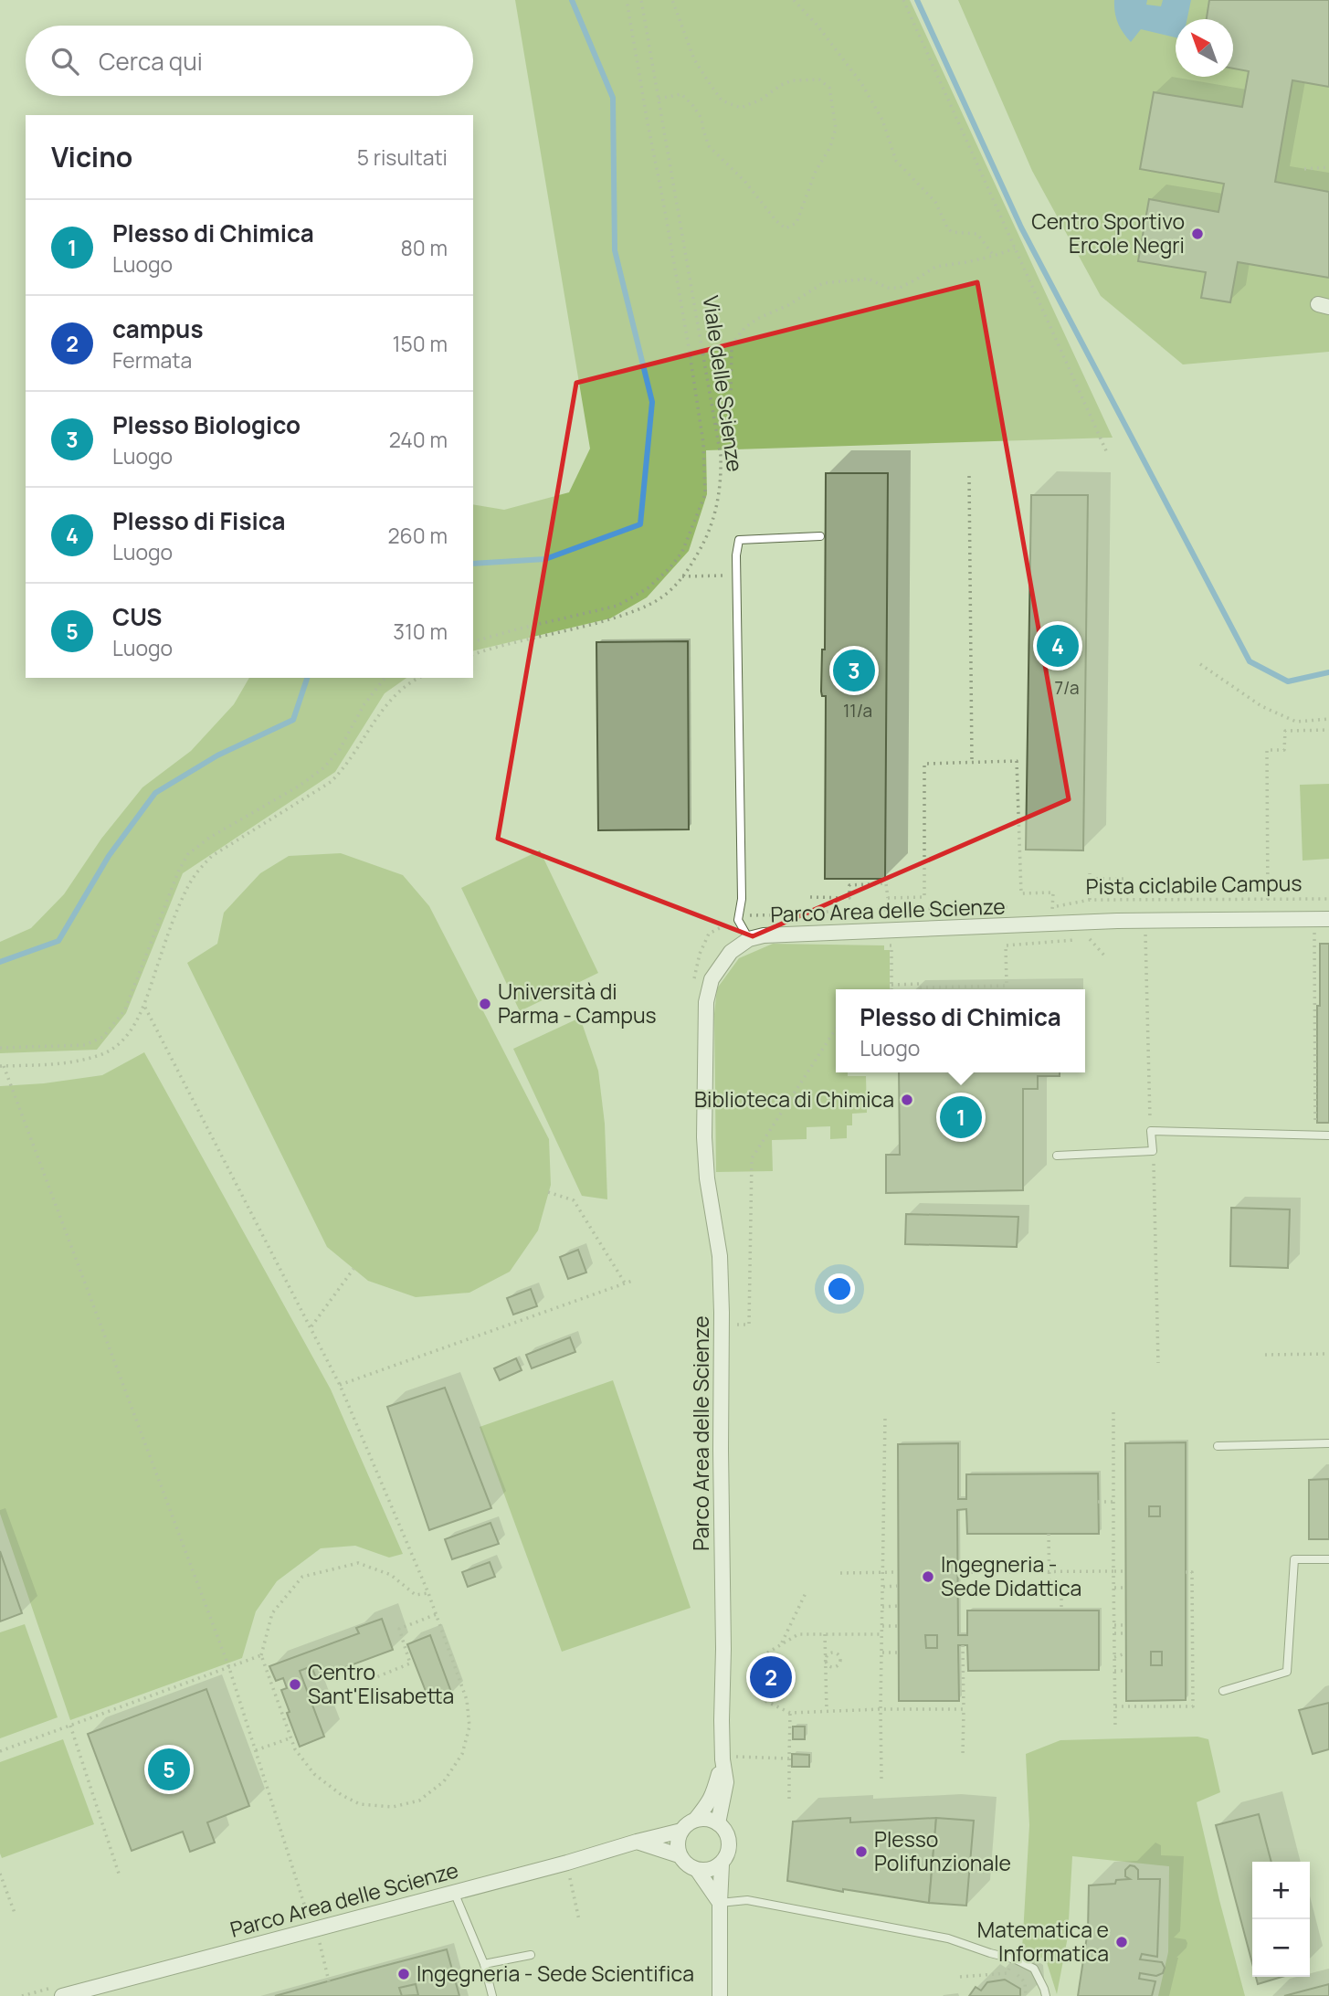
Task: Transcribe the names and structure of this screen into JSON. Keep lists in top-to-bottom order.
{
  "streets": {
    "street": ["Parco Area delle Scienze"],
    "path": ["Viale delle Scienze", "Pista ciclabile Campus"]
  },
  "places": [
    "Centro Sportivo Ercole Negri",
    "Università di Parma - Campus",
    "Biblioteca di Chimica",
    "Ingegneria - Sede Didattica",
    "Centro Sant'Elisabetta",
    "Plesso Polifunzionale",
    "Matematica e Informatica",
    "Ingegneria - Sede Scientifica"
  ],
  "house_numbers": ["7/a", "11/a"],
  "north": "top left",
  "page": {
    "search": "Cerca qui",
    "heading": ["Vicino", "5 risultati"],
    "list": [
      {
        "mark": "1",
        "name": "Plesso di Chimica",
        "note": "Luogo",
        "value": "80 m"
      },
      {
        "mark": "2",
        "name": "campus",
        "note": "Fermata",
        "value": "150 m"
      },
      {
        "mark": "3",
        "name": "Plesso Biologico",
        "note": "Luogo",
        "value": "240 m"
      },
      {
        "mark": "4",
        "name": "Plesso di Fisica",
        "note": "Luogo",
        "value": "260 m"
      },
      {
        "mark": "5",
        "name": "CUS",
        "note": "Luogo",
        "value": "310 m"
      }
    ],
    "pins": [
      "4",
      "3",
      "1",
      "2",
      "5"
    ],
    "popup": ["Plesso di Chimica", "Luogo"],
    "map_buttons": ["+", "−"]
  }
}
